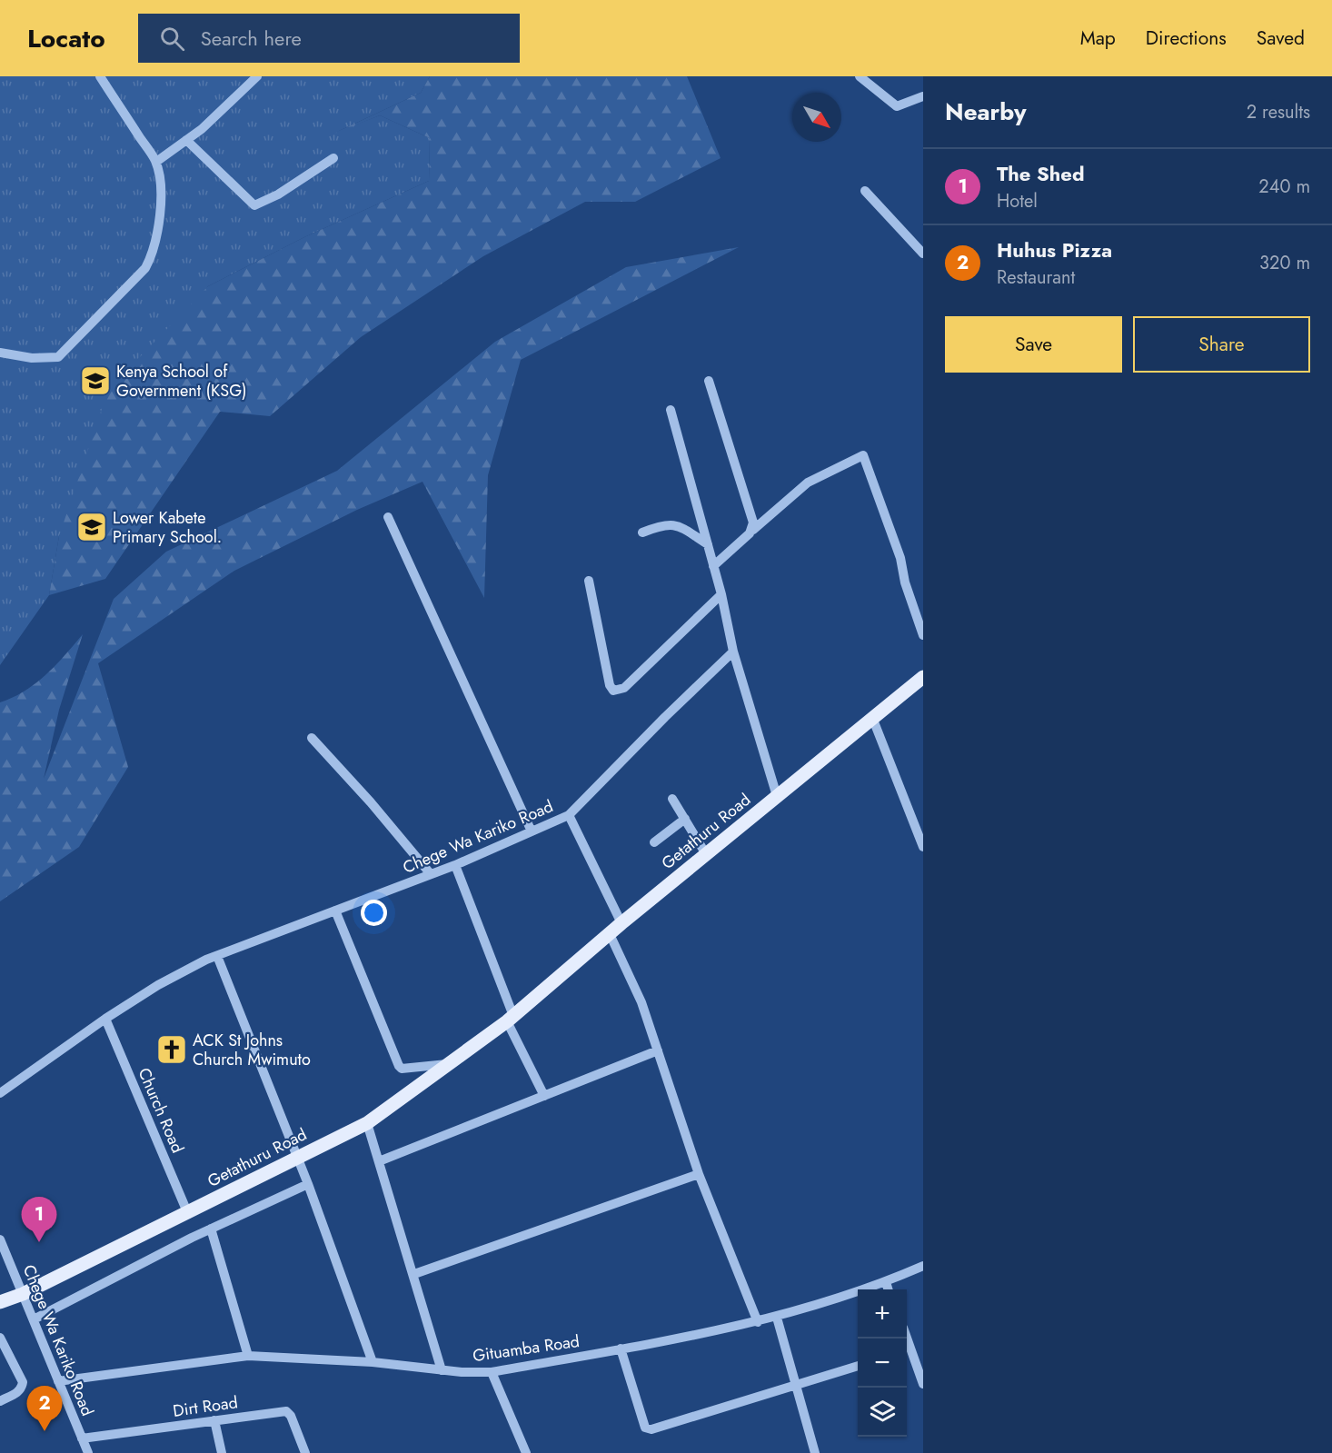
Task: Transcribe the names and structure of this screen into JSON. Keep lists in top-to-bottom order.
{
  "streets": {
    "main road": ["Getathuru Road"],
    "street": [
      "Chege Wa Kariko Road",
      "Church Road",
      "Gituamba Road",
      "Dirt Road"
    ]
  },
  "crossings": [
    ["Getathuru Road", "Chege Wa Kariko Road"],
    ["Getathuru Road", "Church Road"],
    ["Chege Wa Kariko Road", "Church Road"],
    ["Chege Wa Kariko Road", "Gituamba Road"],
    ["Chege Wa Kariko Road", "Dirt Road"]
  ],
  "places": {
    "school or university": ["Kenya School of Government (KSG)", "Lower Kabete Primary School."],
    "church": ["ACK St Johns Church Mwimuto"]
  },
  "north": "bottom right",
  "page": {
    "header": "Locato",
    "search": "Search here",
    "nav": ["Map", "Directions", "Saved"],
    "heading": ["Nearby", "2 results"],
    "list": [
      {
        "mark": "1",
        "name": "The Shed",
        "note": "Hotel",
        "value": "240 m"
      },
      {
        "mark": "2",
        "name": "Huhus Pizza",
        "note": "Restaurant",
        "value": "320 m"
      }
    ],
    "buttons": ["Save", "Share"],
    "pins": ["1", "2"],
    "map_buttons": ["+", "−"]
  }
}
